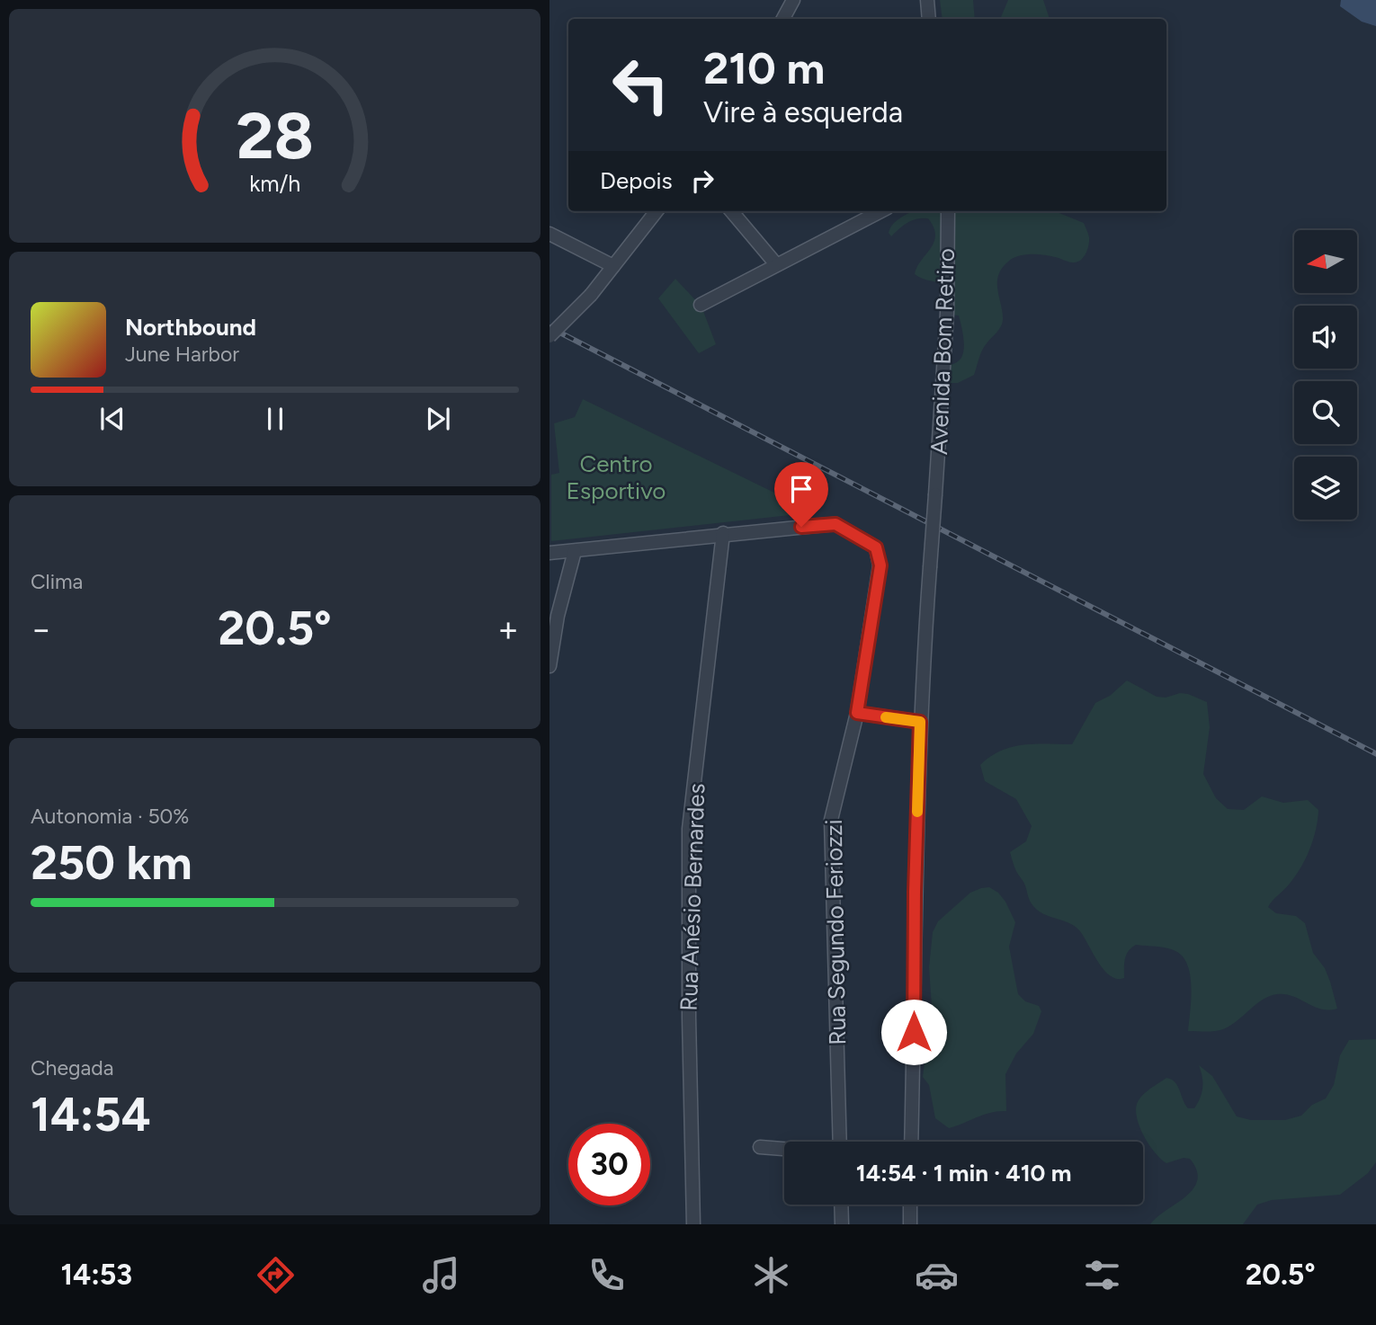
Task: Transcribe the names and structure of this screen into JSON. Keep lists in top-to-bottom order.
{
  "streets": {
    "street": ["Avenida Bom Retiro", "Rua Anésio Bernardes", "Rua Segundo Feriozzi"]
  },
  "crossings": [
    ["Rua Anésio Bernardes", "Rua Segundo Feriozzi"]
  ],
  "parks": ["Centro Esportivo"],
  "north": "left",
  "page": {
    "turn": ["210 m", "Vire à esquerda"],
    "then": "Depois",
    "song": ["Northbound", "June Harbor"],
    "tile": [
      "Clima",
      ["Autonomia · 50%", "250 km"],
      ["Chegada", "14:54"]
    ],
    "heat": ["−", "20.5°", "+"],
    "limit": "30",
    "trip": "14:54 · 1 min · 410 m",
    "tabs": ["14:53", "20.5°"],
    "gauge": ["28", "km/h"]
  }
}
